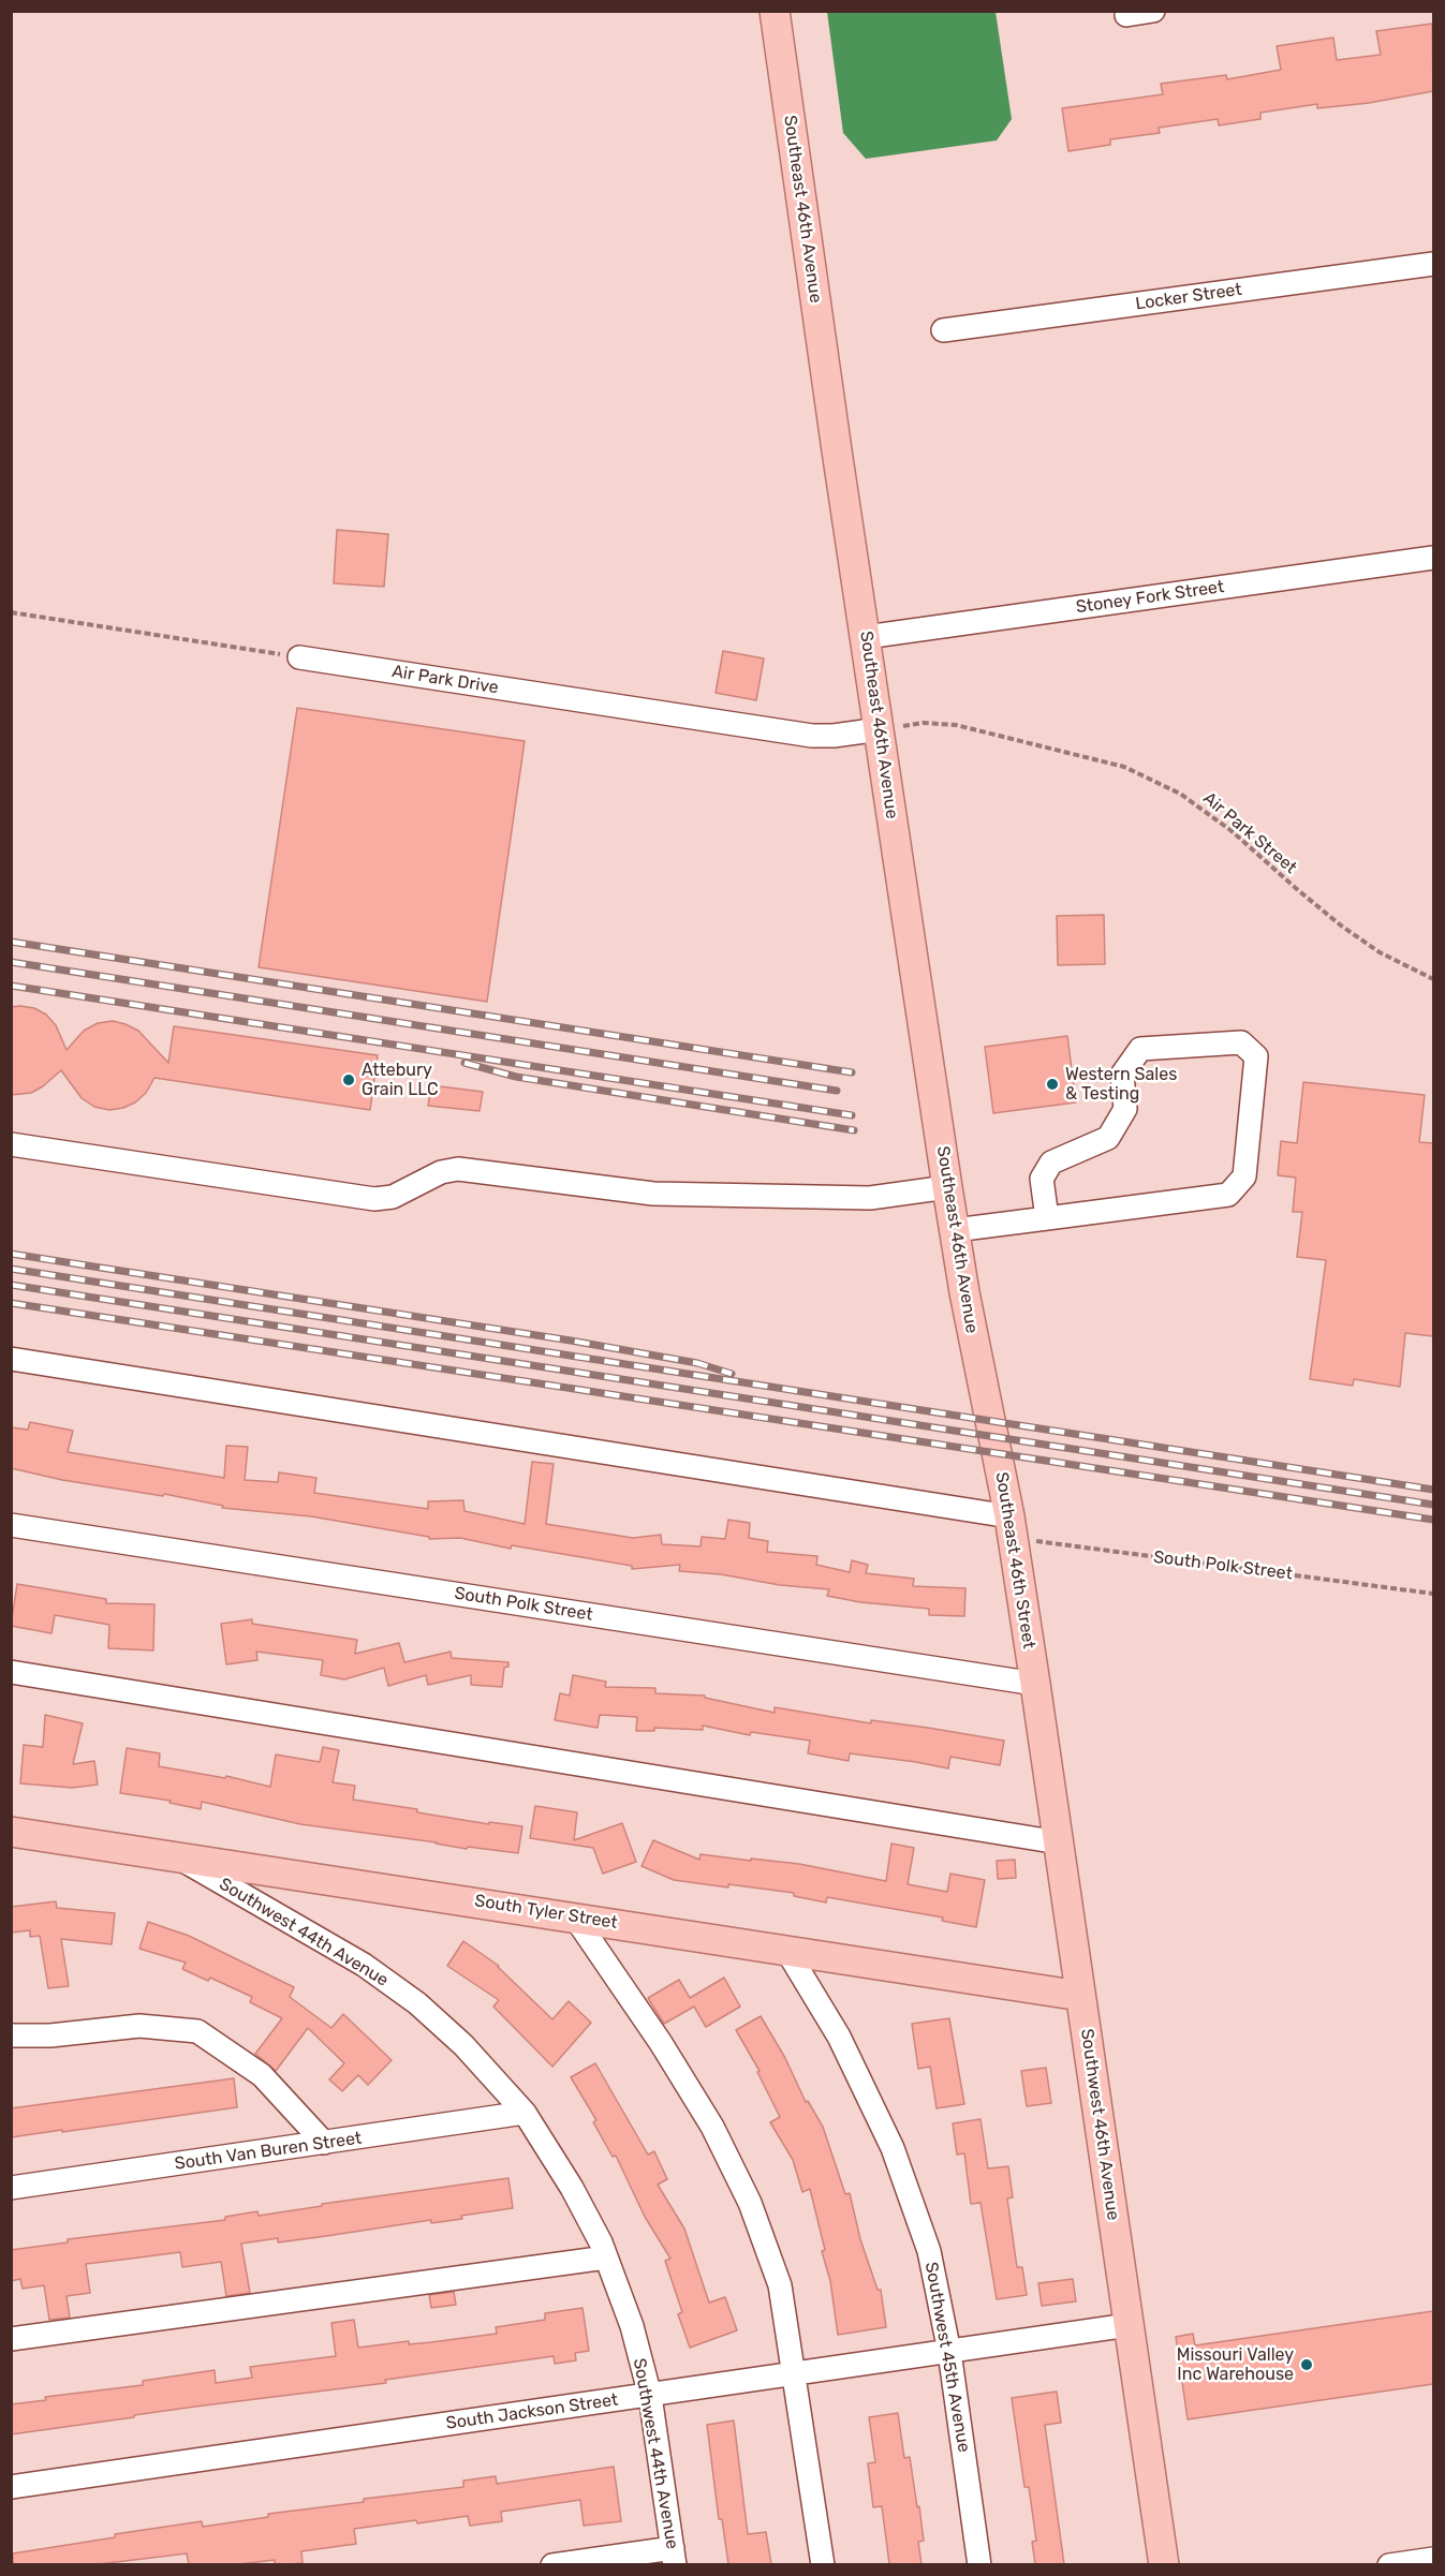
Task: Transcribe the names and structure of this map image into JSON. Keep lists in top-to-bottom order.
{
  "streets": {
    "main road": [
      "Southeast 46th Avenue",
      "Southeast 46th Street",
      "South Tyler Street",
      "Southwest 46th Avenue"
    ],
    "street": [
      "Locker Street",
      "Stoney Fork Street",
      "Air Park Drive",
      "South Polk Street",
      "Southwest 44th Avenue",
      "South Van Buren Street",
      "Southwest 45th Avenue",
      "South Jackson Street"
    ],
    "path": ["Air Park Street"]
  },
  "crossings": [
    ["Southeast 46th Avenue", "Stoney Fork Street"],
    ["Southeast 46th Avenue", "Air Park Drive"],
    ["Southeast 46th Avenue", "Air Park Street"],
    ["Southeast 46th Avenue", "Southeast 46th Street"],
    ["Air Park Drive", "Air Park Street"],
    ["Southeast 46th Street", "South Polk Street"],
    ["Southeast 46th Street", "Southwest 46th Avenue"],
    ["South Polk Street", "Southwest 46th Avenue"],
    ["South Tyler Street", "Southwest 44th Avenue"],
    ["South Tyler Street", "Southwest 46th Avenue"],
    ["South Tyler Street", "Southwest 45th Avenue"],
    ["Southwest 44th Avenue", "South Van Buren Street"],
    ["Southwest 44th Avenue", "South Jackson Street"],
    ["Southwest 46th Avenue", "South Jackson Street"],
    ["Southwest 45th Avenue", "South Jackson Street"]
  ],
  "places": ["Attebury Grain LLC", "Western Sales & Testing", "Missouri Valley Inc Warehouse"]
}
